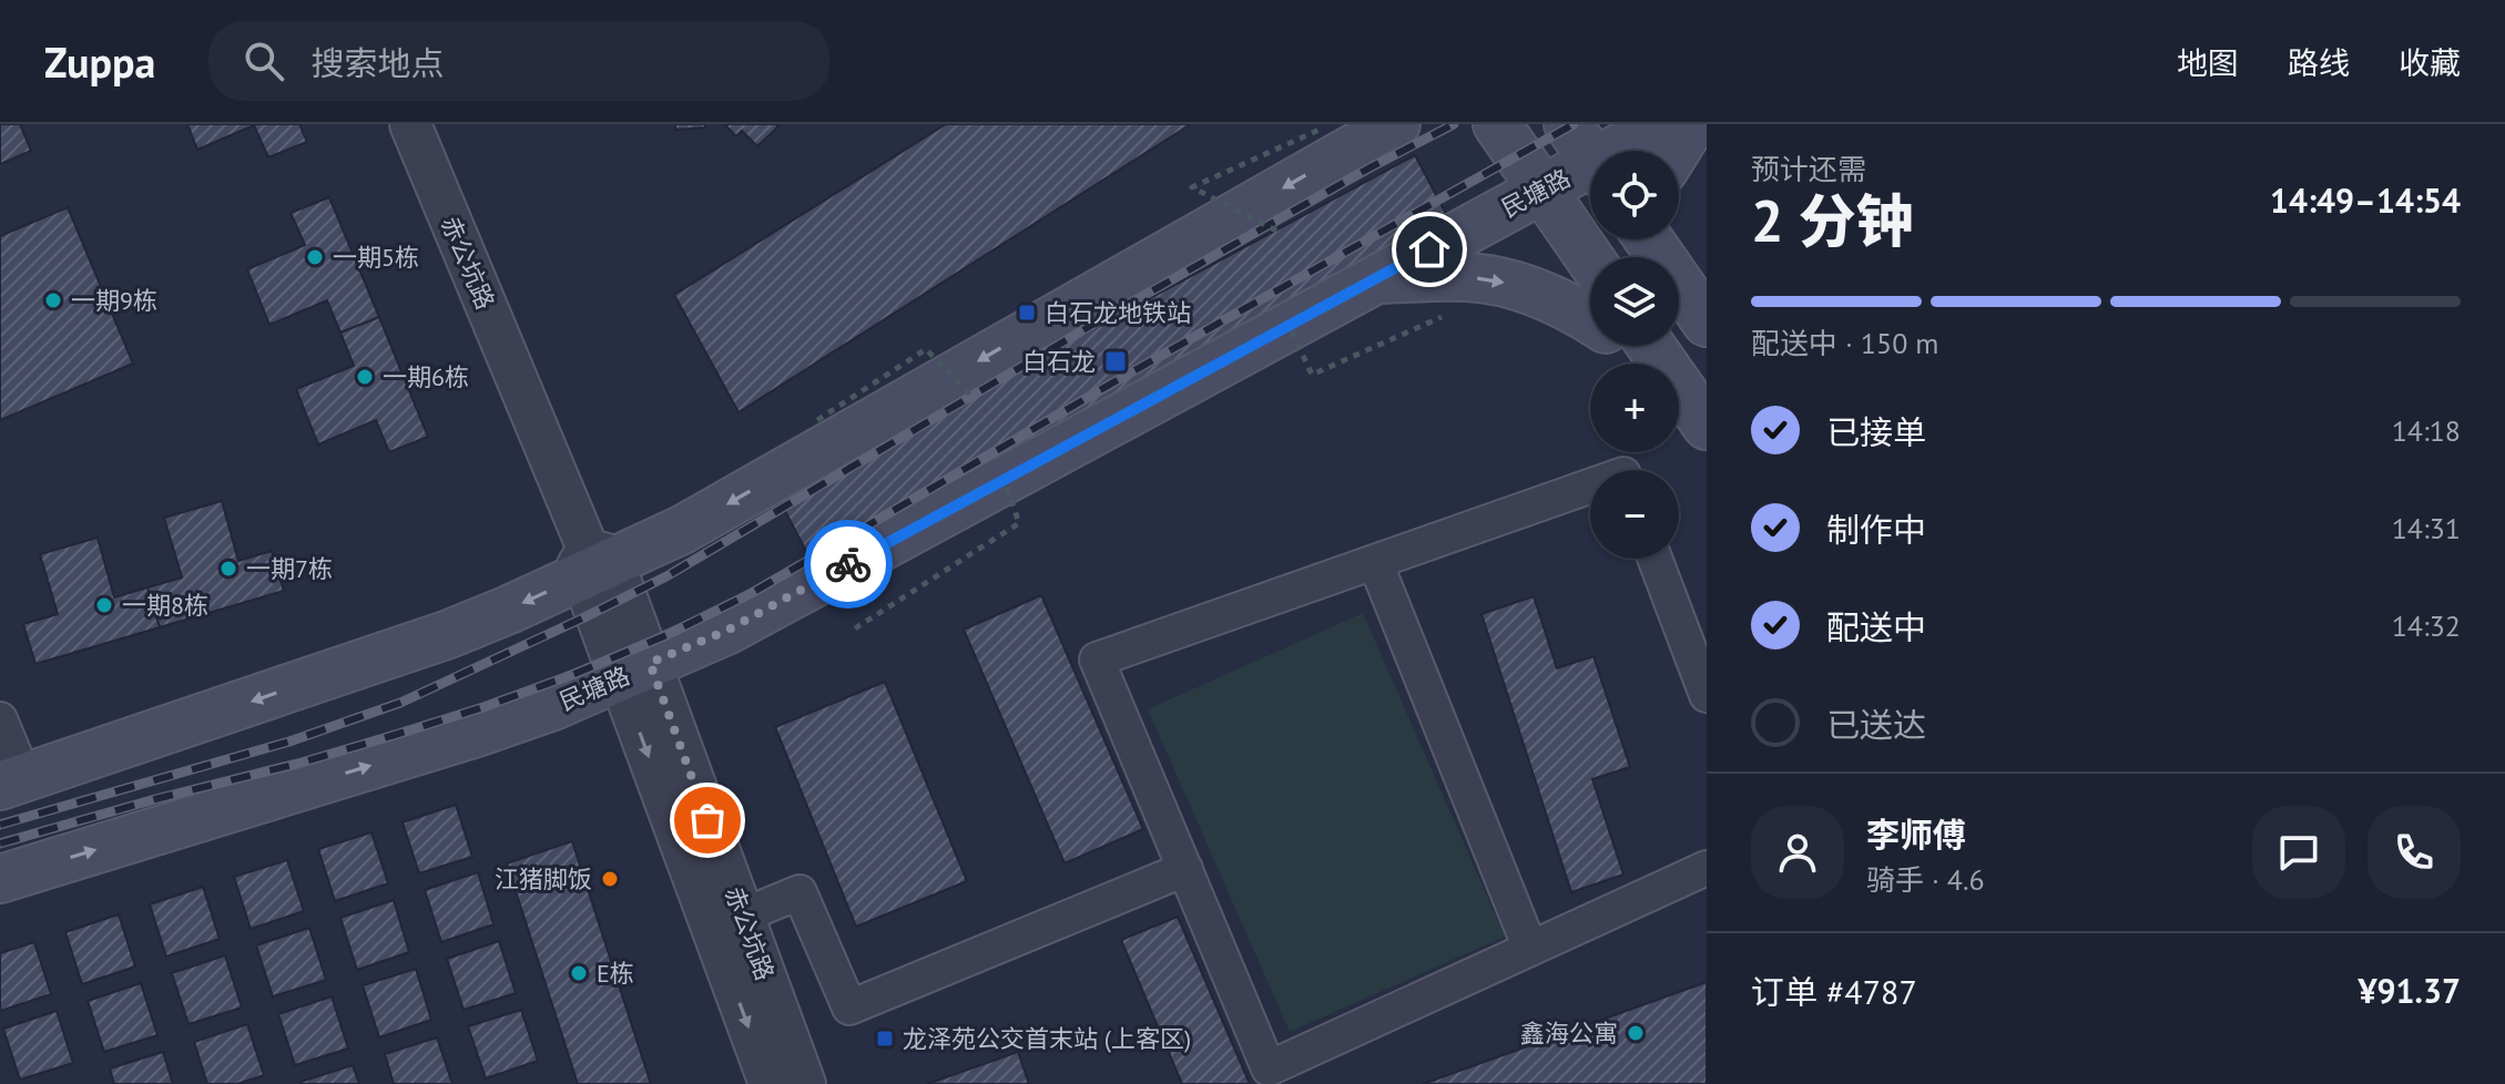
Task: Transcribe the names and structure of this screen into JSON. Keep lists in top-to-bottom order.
{
  "streets": {
    "main road": ["民塘路"],
    "street": ["赤公坑路"]
  },
  "crossings": [
    ["民塘路", "赤公坑路"]
  ],
  "places": {
    "other": [
      "一期5栋",
      "一期9栋",
      "一期6栋",
      "一期7栋",
      "一期8栋",
      "江猪脚饭",
      "E栋",
      "鑫海公寓"
    ],
    "transit": ["白石龙地铁站", "白石龙", "龙泽苑公交首末站 (上客区)"]
  },
  "page": {
    "header": "Zuppa",
    "search": "搜索地点",
    "nav": ["地图", "路线", "收藏"],
    "heading": ["2 分钟", "预计还需", "14:49–14:54"],
    "panel": [
      "李师傅",
      "骑手 · 4.6",
      "订单 #4787",
      "¥91.37"
    ],
    "map_buttons": ["+", "−"],
    "bar": "配送中 · 150 m",
    "list": [
      ["已接单", "14:18"],
      ["制作中", "14:31"],
      ["配送中", "14:32"],
      "已送达"
    ]
  }
}
